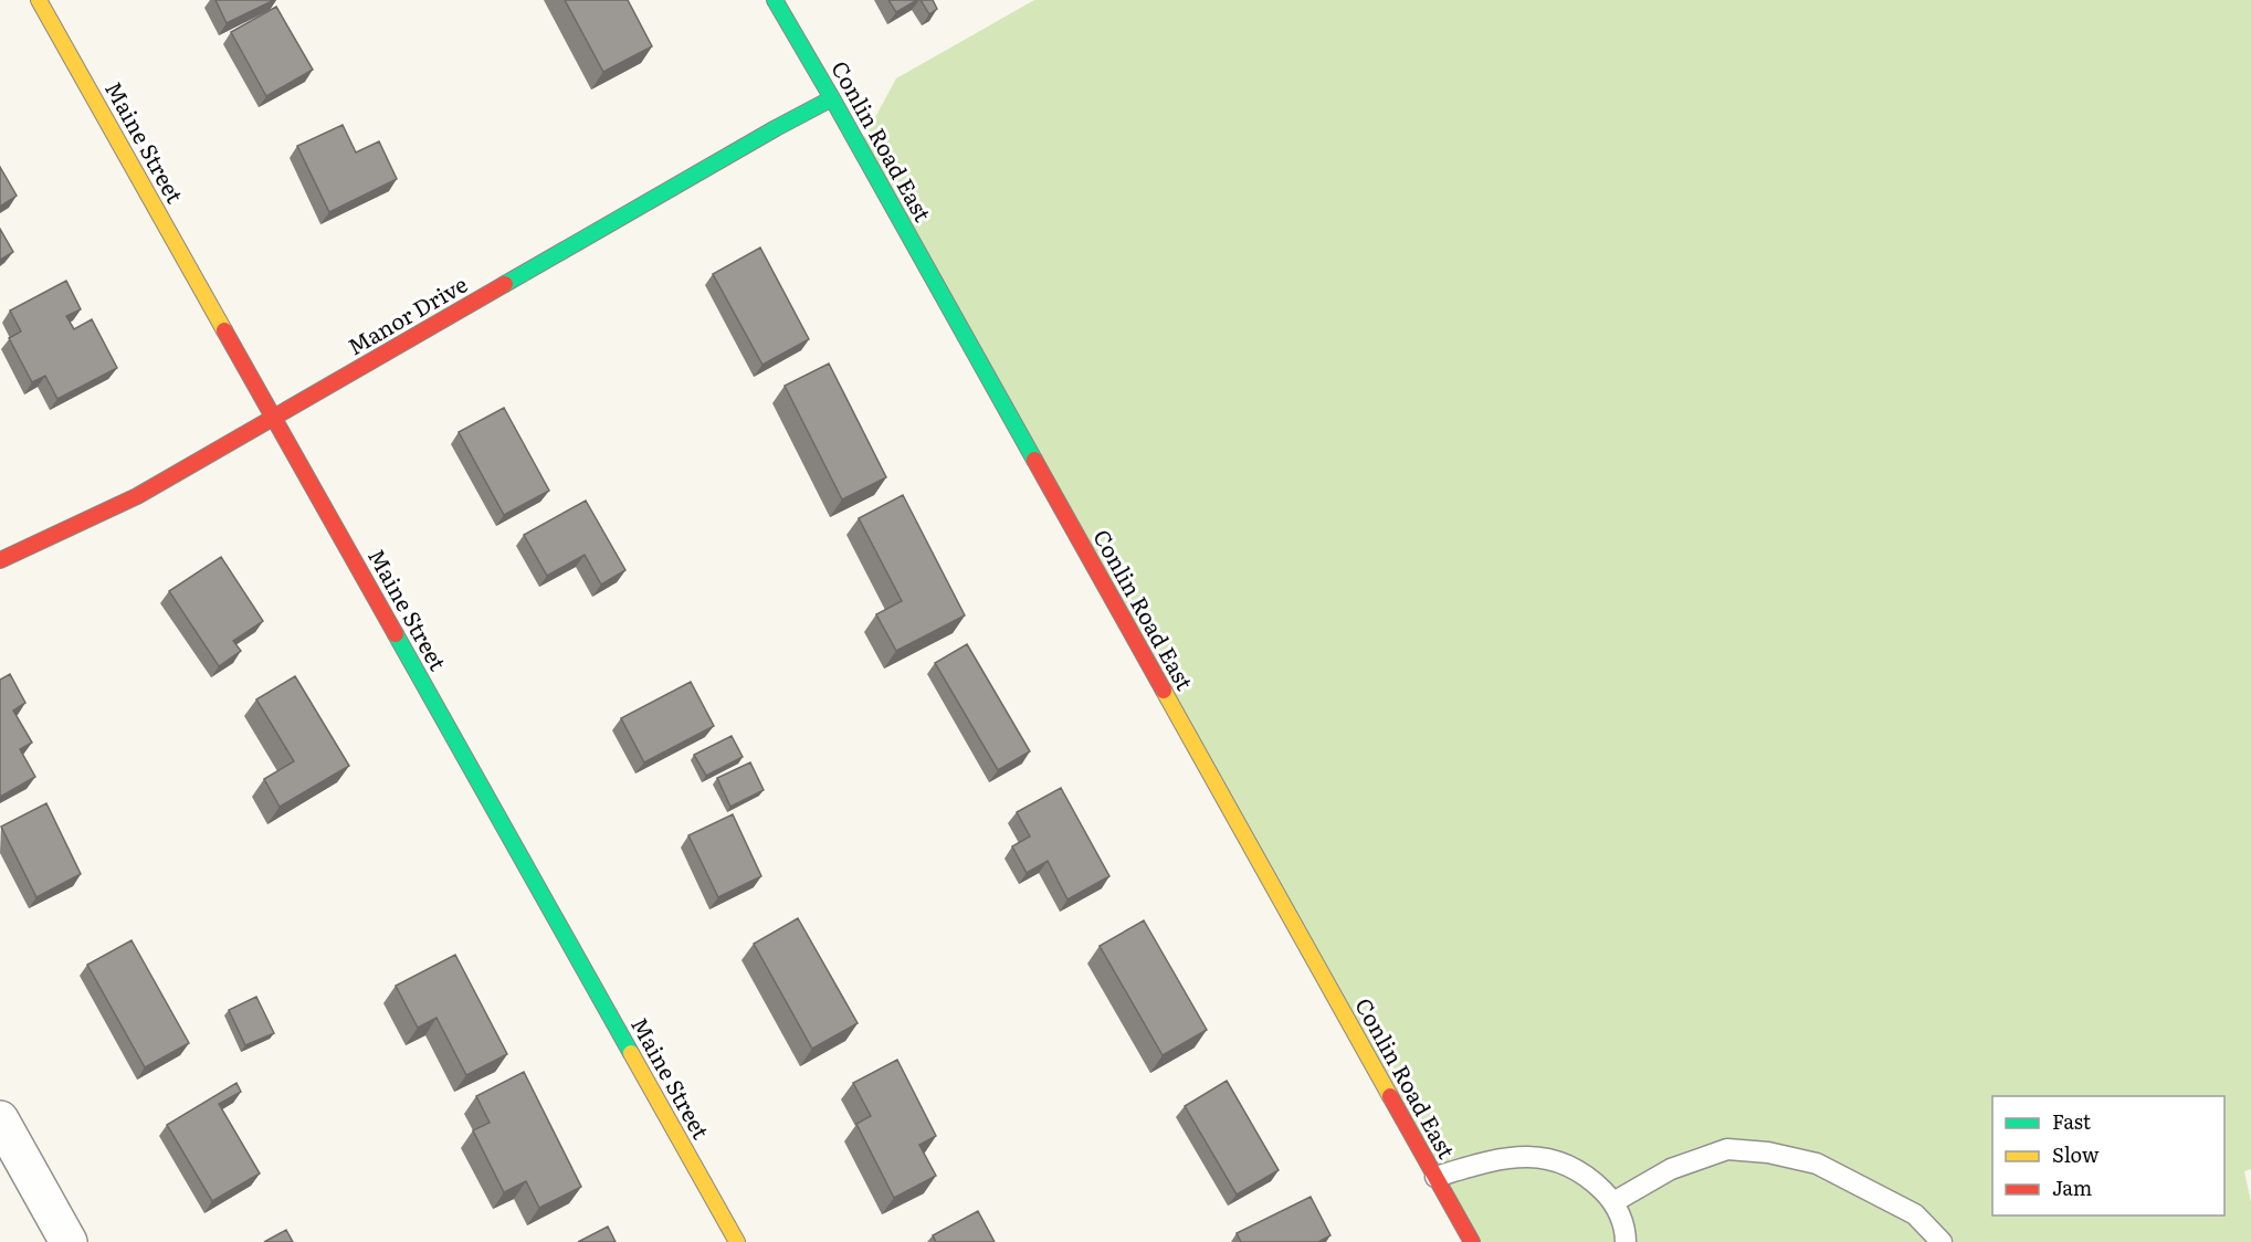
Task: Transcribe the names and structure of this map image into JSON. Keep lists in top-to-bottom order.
{
  "streets": {
    "street": ["Conlin Road East", "Maine Street", "Manor Drive"]
  },
  "crossings": [
    ["Conlin Road East", "Manor Drive"],
    ["Maine Street", "Manor Drive"]
  ],
  "legend": ["Fast", "Slow", "Jam"]
}
